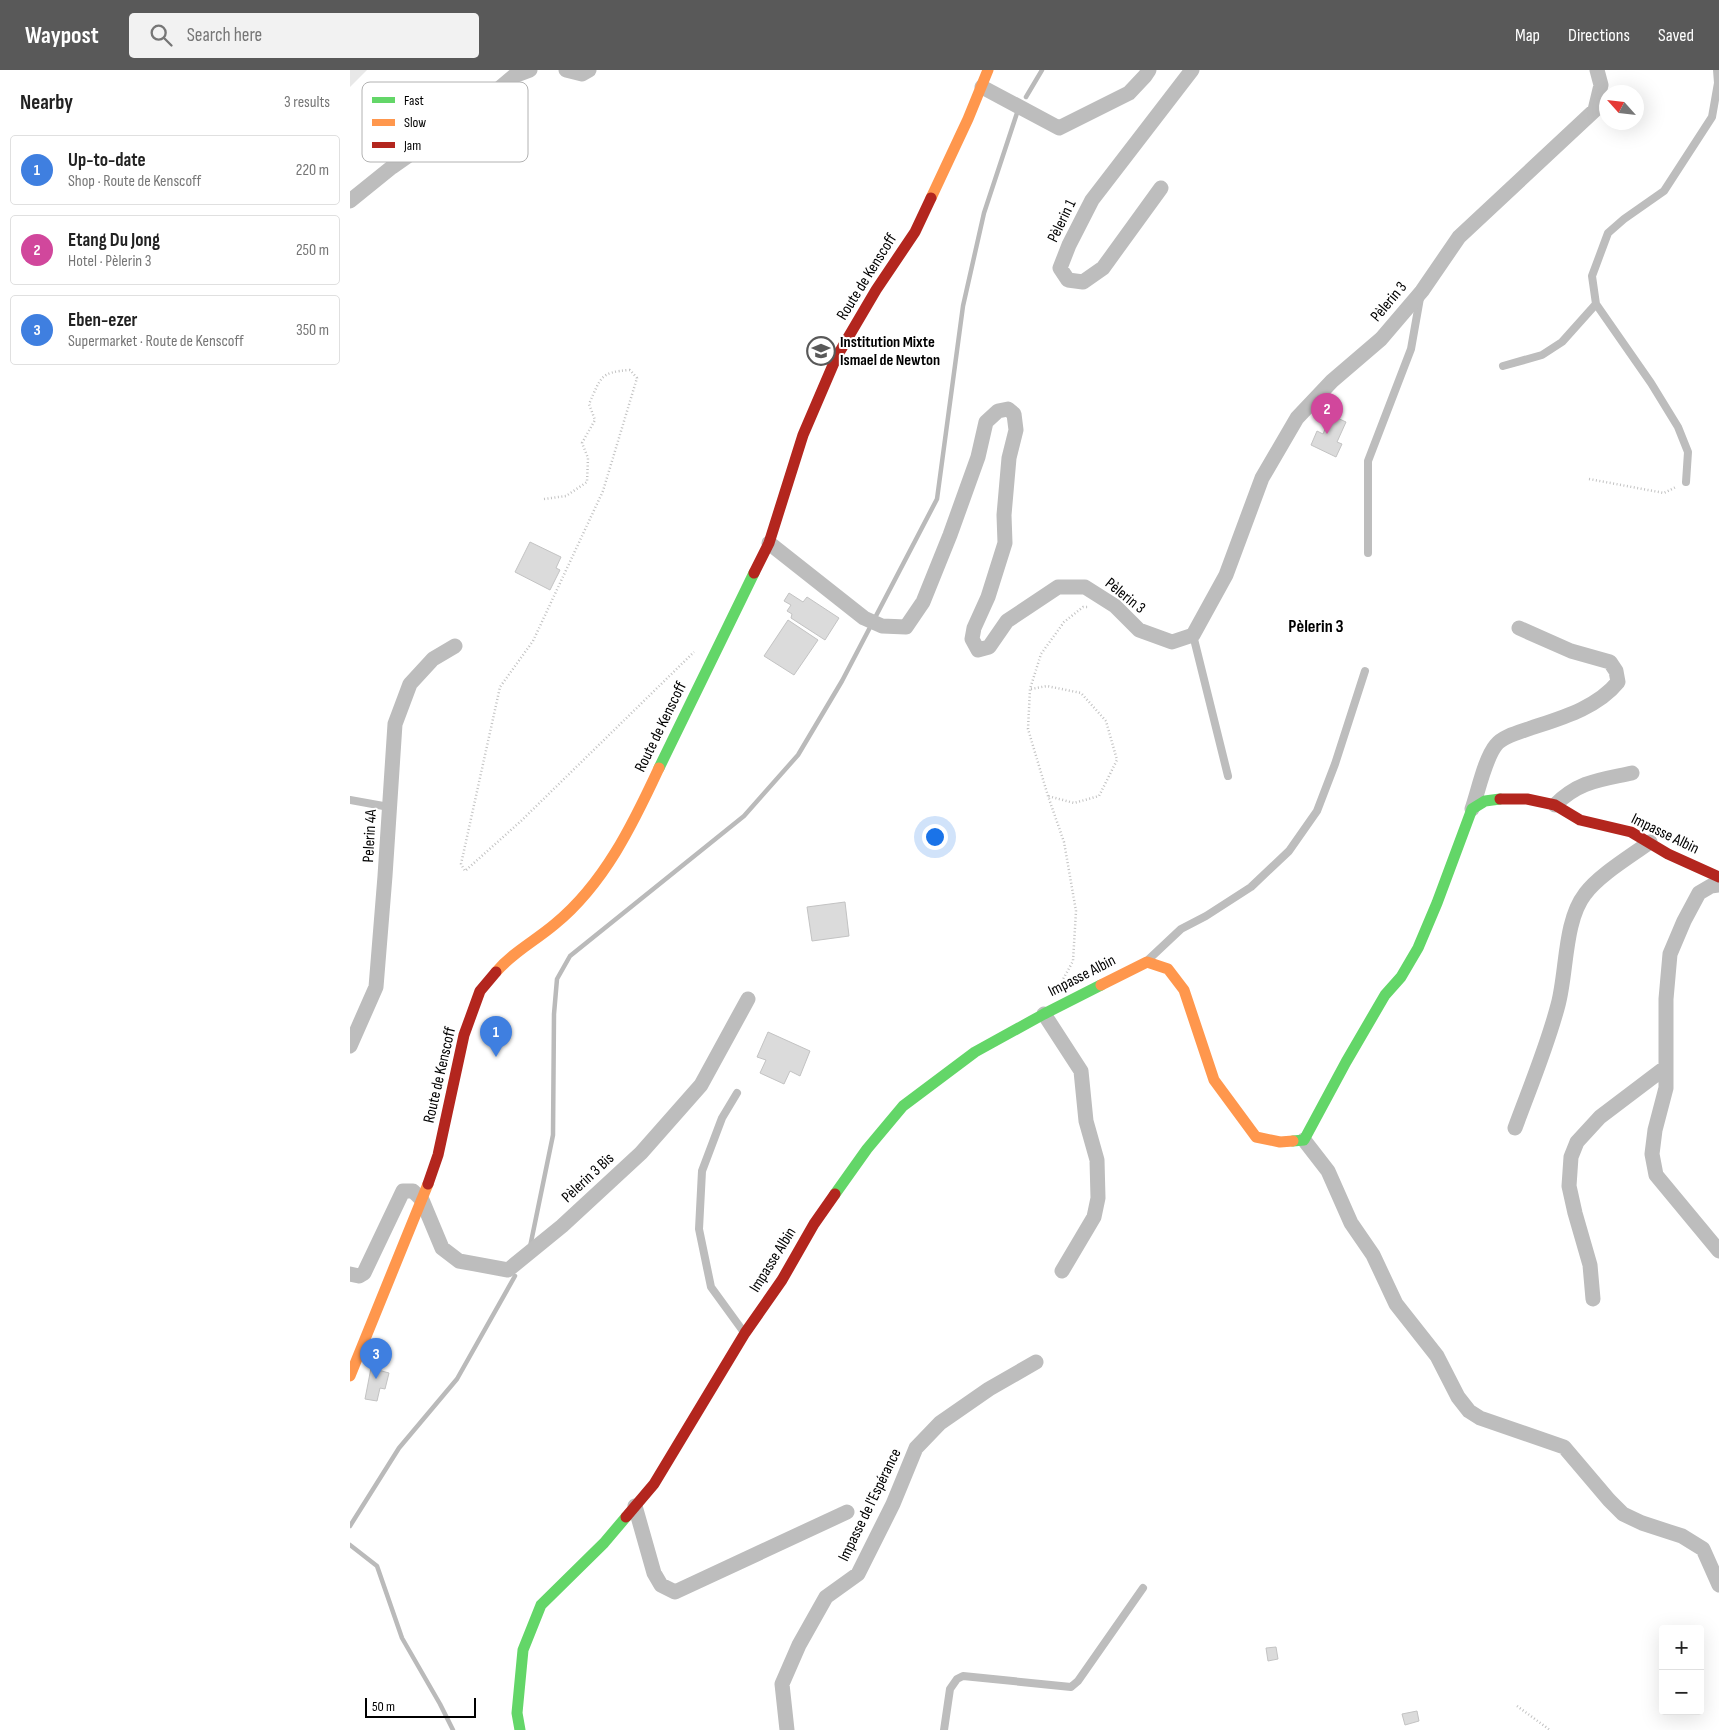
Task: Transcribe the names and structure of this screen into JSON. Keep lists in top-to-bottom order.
{
  "streets": {
    "street": [
      "Pèlerin 1",
      "Route de Kenscoff",
      "Pèlerin 3",
      "Impasse Albin",
      "Pelerin 4A",
      "Pèlerin 3 Bis",
      "Impasse de l'Espérance"
    ]
  },
  "crossings": [
    ["Route de Kenscoff", "Pèlerin 3"],
    ["Route de Kenscoff", "Pèlerin 3 Bis"]
  ],
  "districts": ["Pèlerin 3"],
  "places": {
    "school or university": ["Institution Mixte Ismael de Newton"]
  },
  "legend": ["Fast", "Slow", "Jam"],
  "scale_bar": "50 m",
  "north": "top left",
  "page": {
    "header": "Waypost",
    "search": "Search here",
    "nav": ["Map", "Directions", "Saved"],
    "heading": ["Nearby", "3 results"],
    "list": [
      {
        "mark": "1",
        "name": "Up-to-date",
        "note": "Shop · Route de Kenscoff",
        "value": "220 m"
      },
      {
        "mark": "2",
        "name": "Etang Du Jong",
        "note": "Hotel · Pèlerin 3",
        "value": "250 m"
      },
      {
        "mark": "3",
        "name": "Eben-ezer",
        "note": "Supermarket · Route de Kenscoff",
        "value": "350 m"
      }
    ],
    "pins": ["2", "1", "3"],
    "map_buttons": ["+", "−"],
    "scale": "50 m"
  }
}
